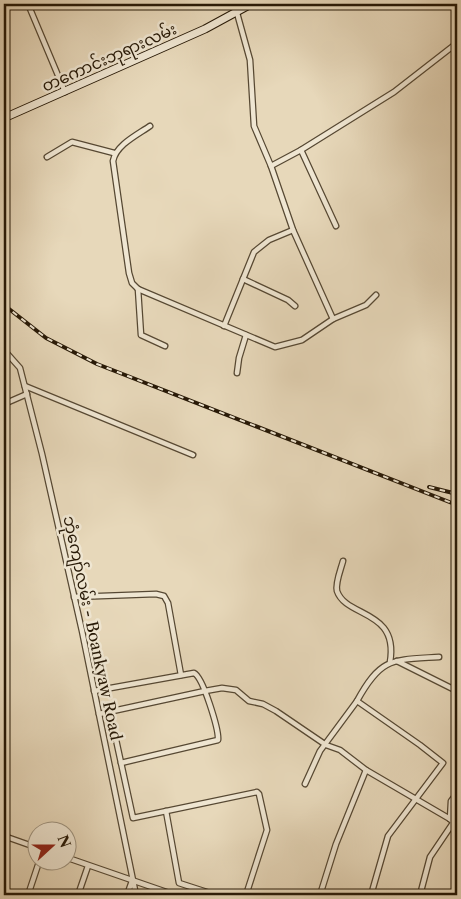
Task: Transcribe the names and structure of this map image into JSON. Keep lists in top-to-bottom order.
{
  "streets": {
    "main road": ["တကောင်းဘုရားလမ်း"],
    "street": ["ဘုံကျော်လမ်း - Boankyaw Road"]
  },
  "north": "right"
}
